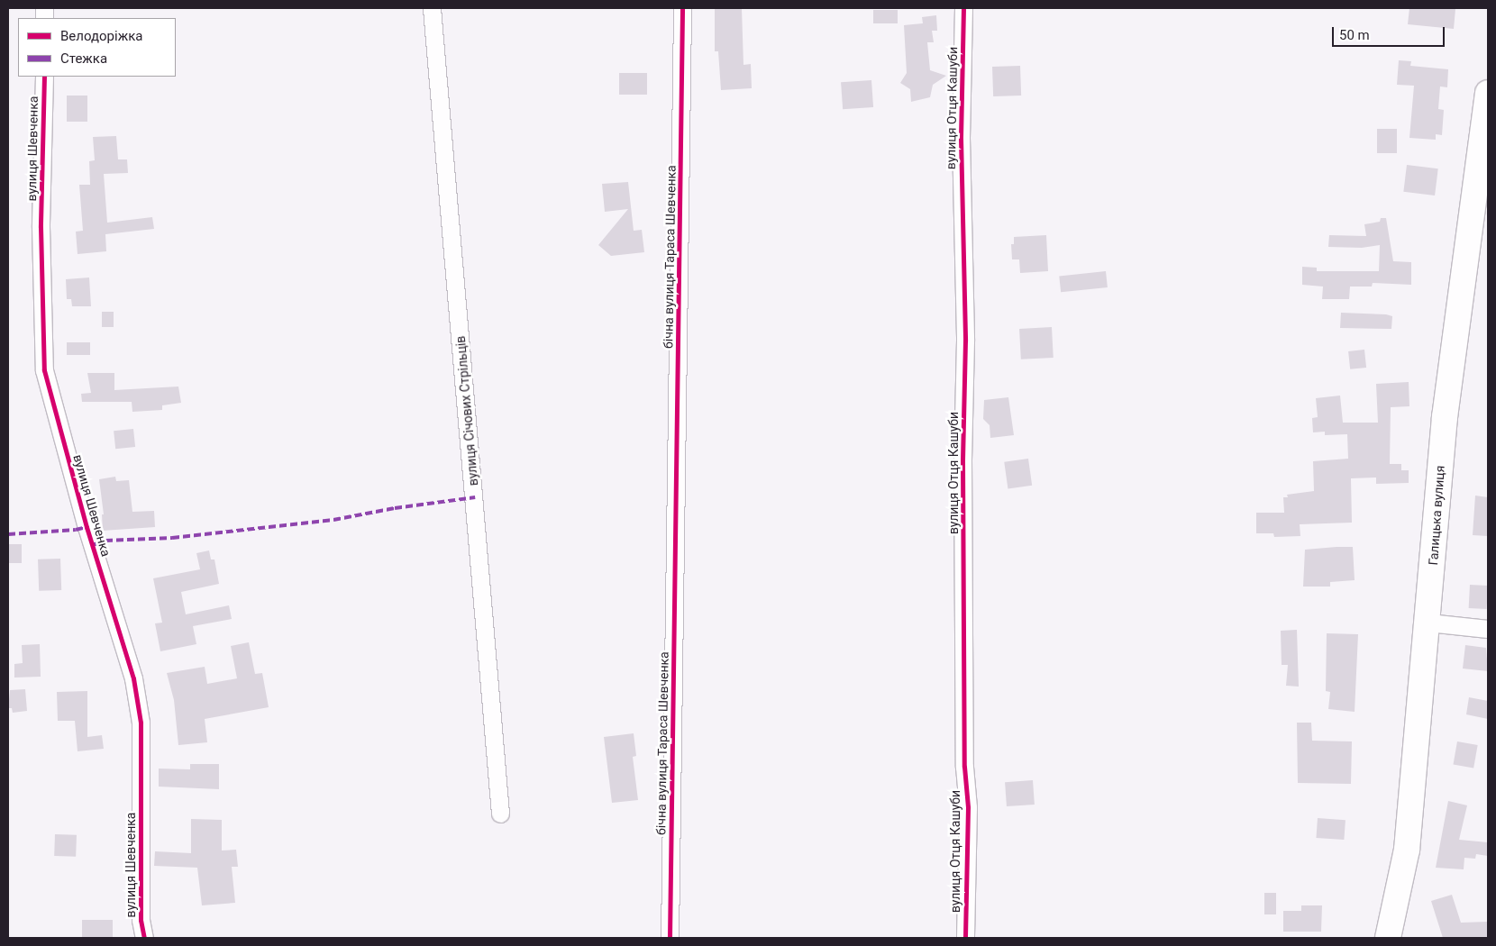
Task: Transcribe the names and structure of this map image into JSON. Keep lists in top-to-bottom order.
{
  "streets": {
    "street": [
      "вулиця Отця Кашуби",
      "вулиця Шевченка",
      "бічна вулиця Тараса Шевченка",
      "вулиця Січових Стрільців",
      "Галицька вулиця"
    ]
  },
  "legend": ["Велодоріжка", "Стежка"],
  "scale_bar": "50 m"
}
